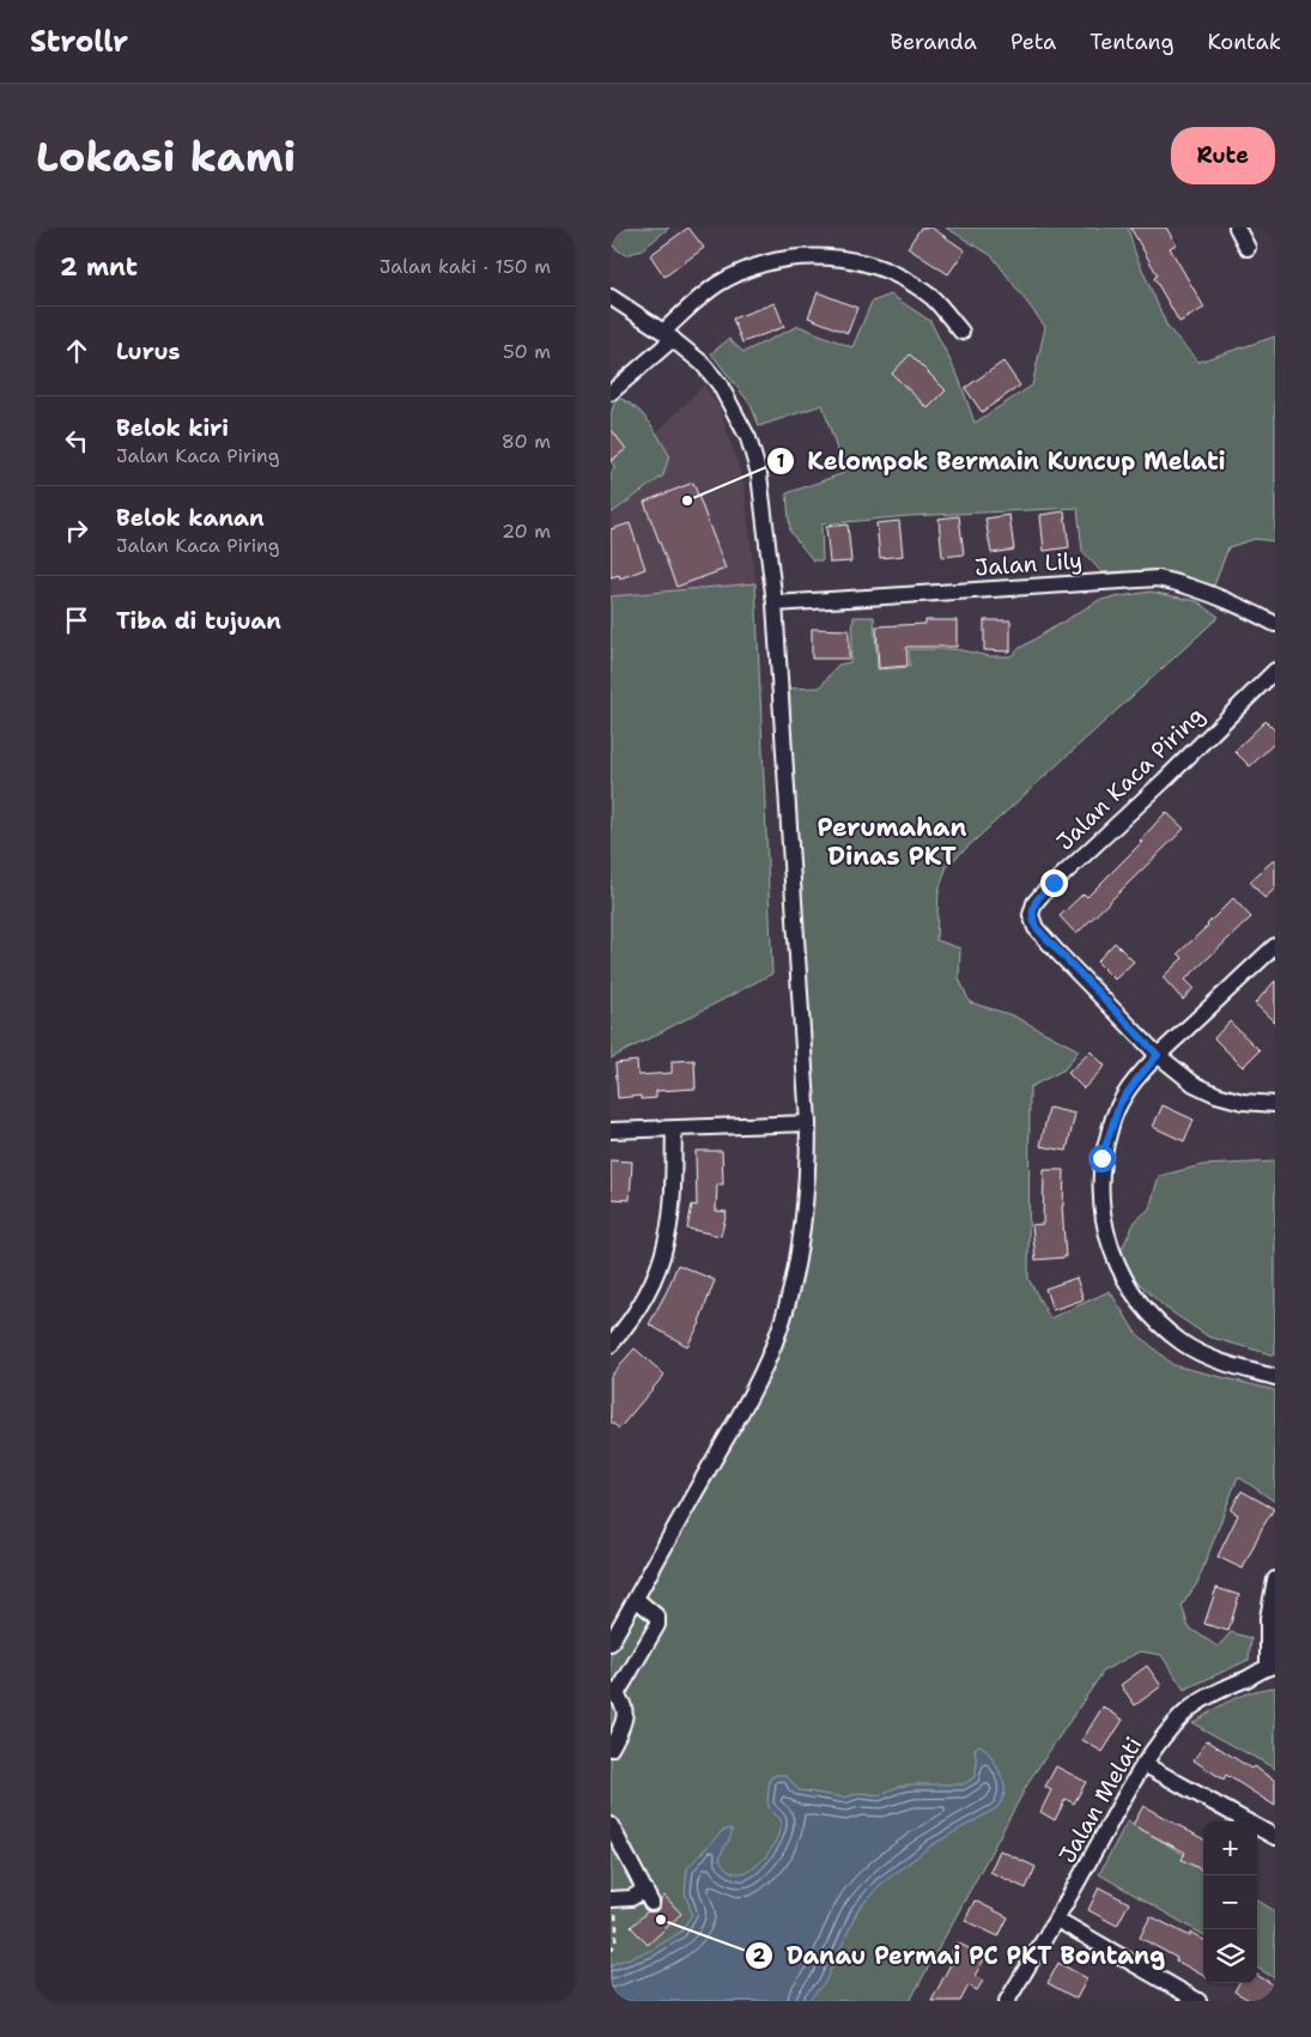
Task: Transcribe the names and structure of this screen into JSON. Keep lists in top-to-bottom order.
{
  "streets": {
    "street": ["Jalan Lily", "Jalan Kaca Piring", "Jalan Melati"]
  },
  "districts": ["Perumahan Dinas PKT"],
  "places": ["Kelompok Bermain Kuncup Melati", "Danau Permai PC PKT Bontang"],
  "page": {
    "header": "Strollr",
    "nav": [
      "Beranda",
      "Peta",
      "Tentang",
      "Kontak"
    ],
    "buttons": "Rute",
    "title": "Lokasi kami",
    "heading": ["2 mnt", "Jalan kaki · 150 m"],
    "list": [
      ["Lurus", "50 m"],
      ["Belok kiri", "Jalan Kaca Piring", "80 m"],
      ["Belok kanan", "Jalan Kaca Piring", "20 m"],
      "Tiba di tujuan"
    ],
    "map_buttons": ["+", "−"]
  }
}
